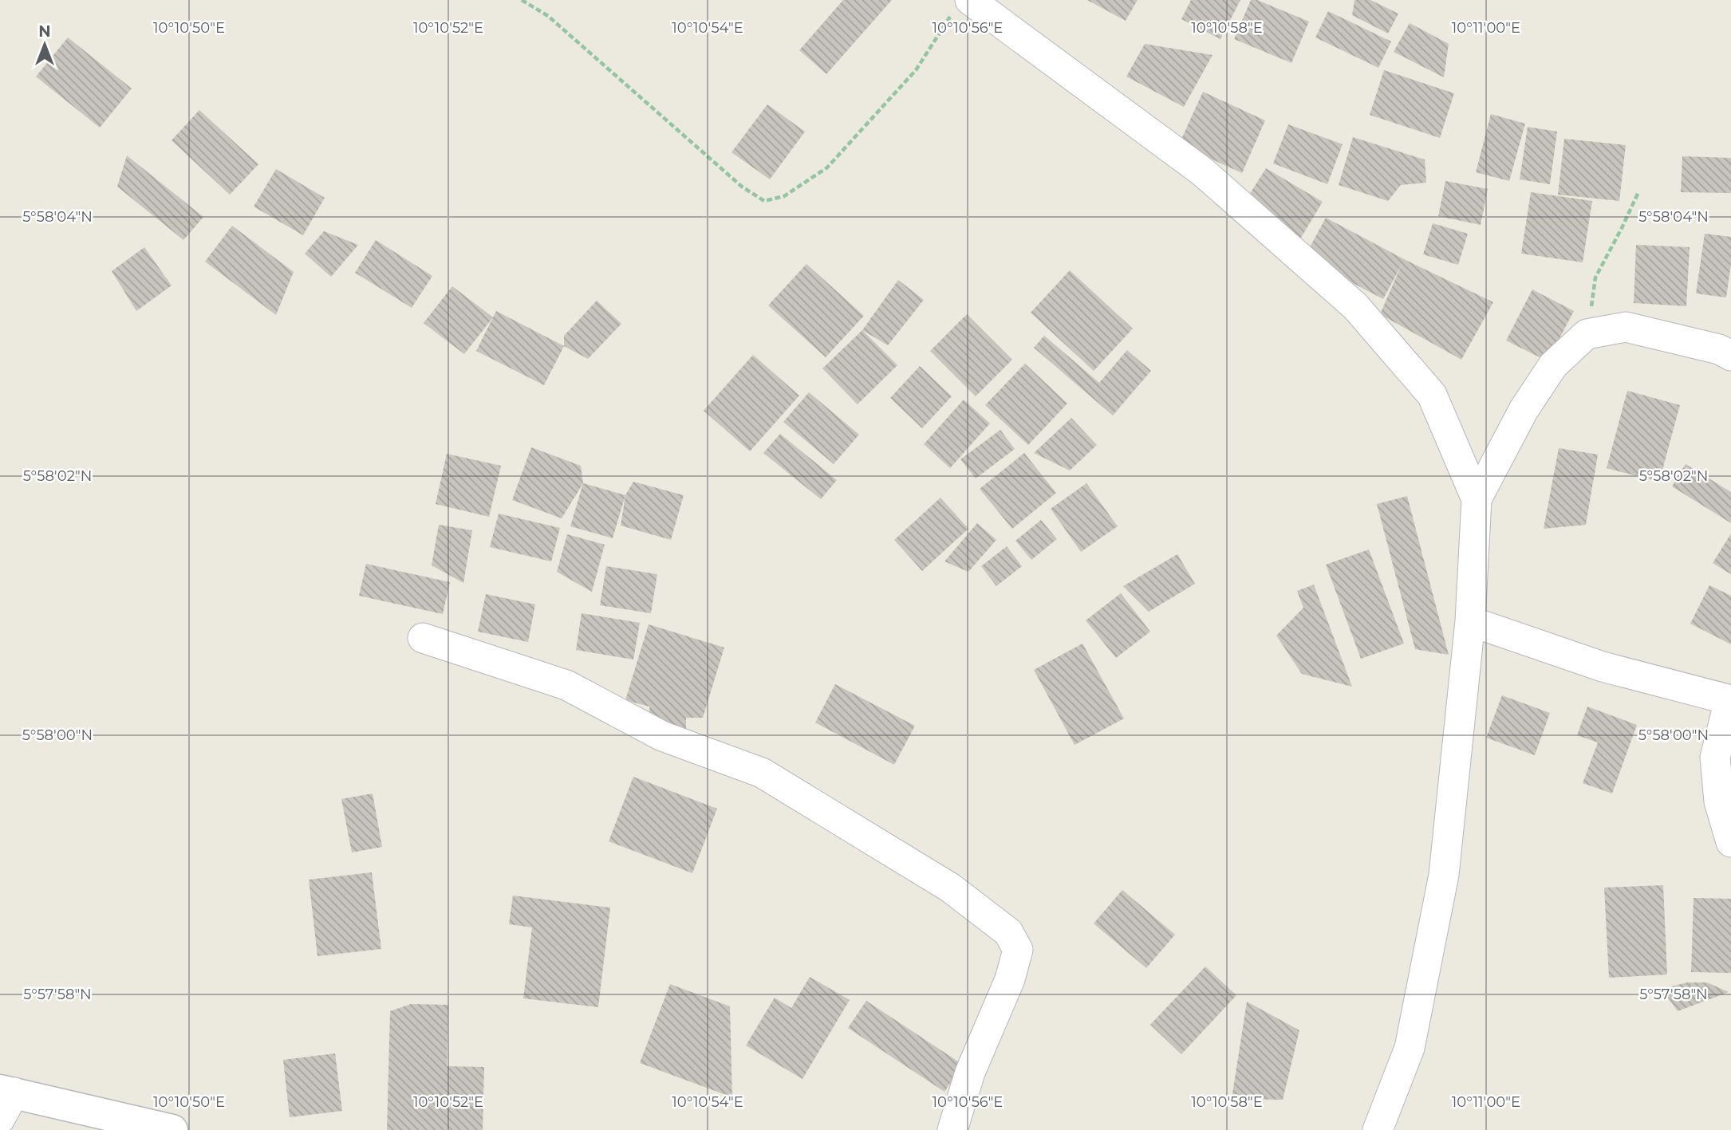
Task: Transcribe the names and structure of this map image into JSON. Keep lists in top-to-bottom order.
{
  "north": "top",
  "coordinates": [
    "10°10'50\"E",
    "10°10'52\"E",
    "10°10'54\"E",
    "10°10'56\"E",
    "10°10'58\"E",
    "10°11'00\"E",
    "5°58'04\"N",
    "5°58'02\"N",
    "5°58'00\"N",
    "5°57'58\"N"
  ]
}
